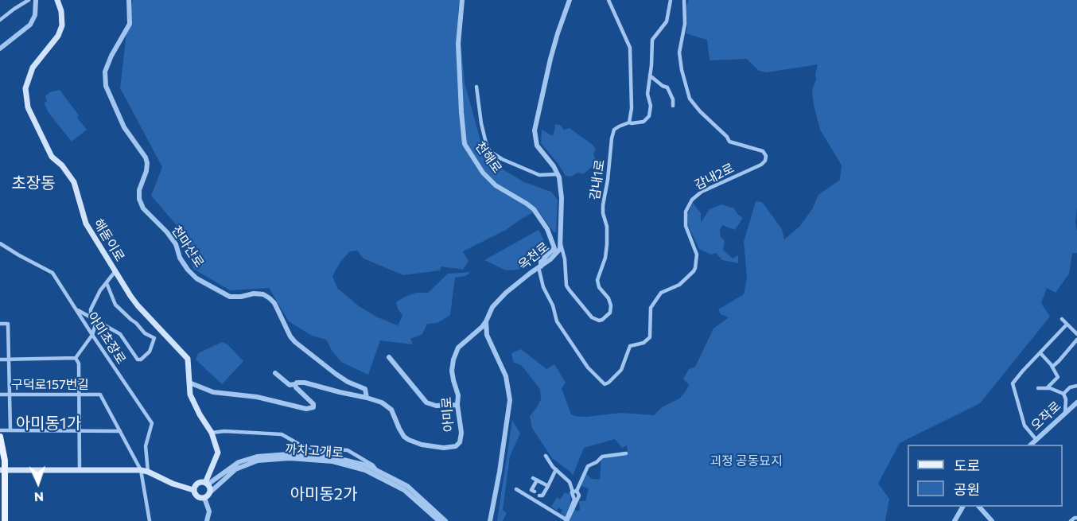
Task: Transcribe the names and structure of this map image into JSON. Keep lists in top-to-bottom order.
{
  "streets": {
    "main road": ["해돋이로"],
    "street": [
      "천해로",
      "감내2로",
      "감내1로",
      "천마산로",
      "옥천로",
      "아미초장로",
      "구덕로157번길",
      "아미로",
      "오작로",
      "까치고개로"
    ]
  },
  "crossings": [
    ["천해로", "감내2로"],
    ["천해로", "옥천로"],
    ["감내2로", "옥천로"],
    ["감내1로", "옥천로"],
    ["해돋이로", "아미로"],
    ["해돋이로", "까치고개로"],
    ["천마산로", "아미로"],
    ["옥천로", "아미로"]
  ],
  "districts": ["초장동", "아미동1가", "아미동2가"],
  "parks": ["괴정 공동묘지"],
  "legend": ["도로", "공원"],
  "north": "bottom"
}
